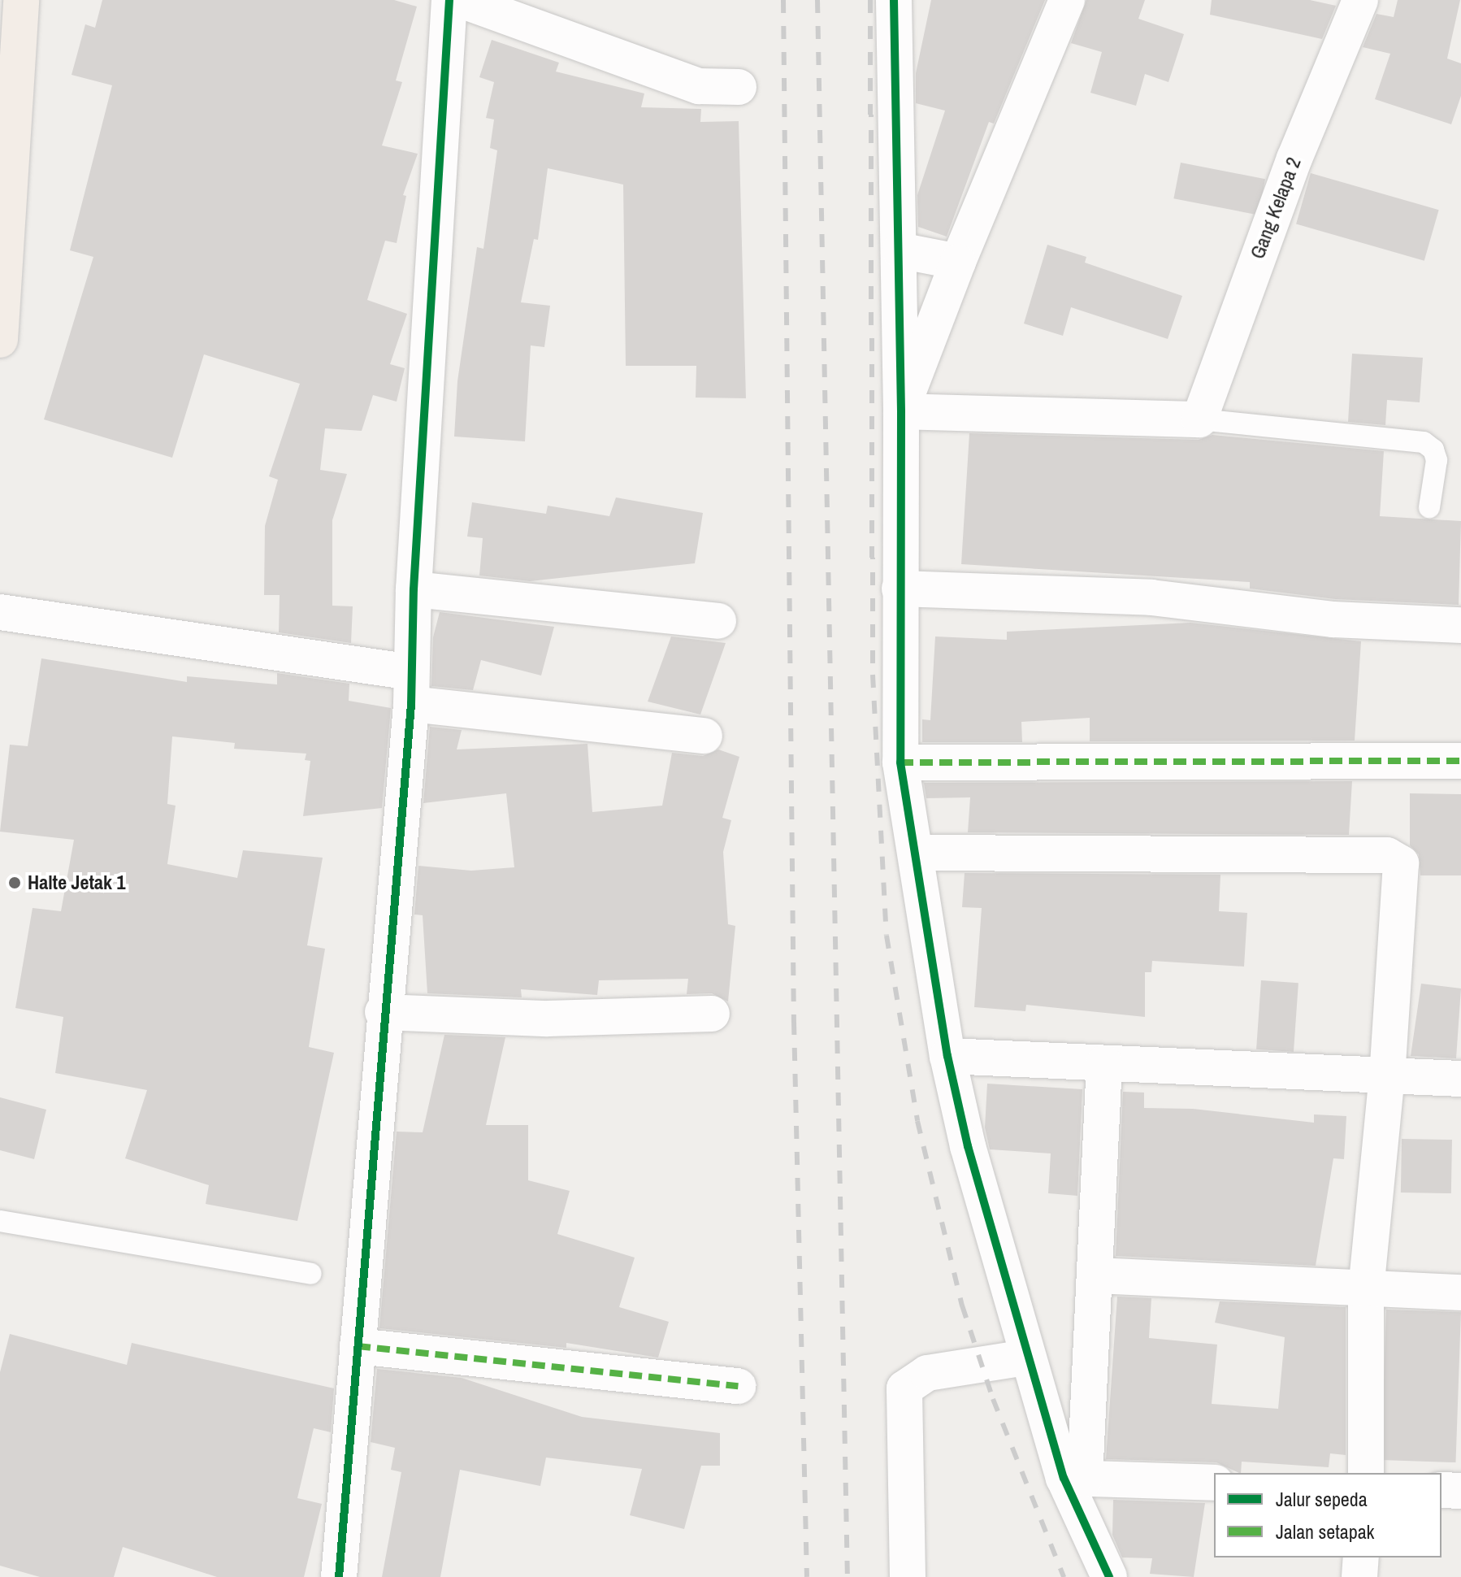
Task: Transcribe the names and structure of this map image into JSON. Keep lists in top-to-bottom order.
{
  "streets": {
    "street": ["Gang Kelapa 2"]
  },
  "places": ["Halte Jetak 1"],
  "legend": ["Jalur sepeda", "Jalan setapak"]
}
